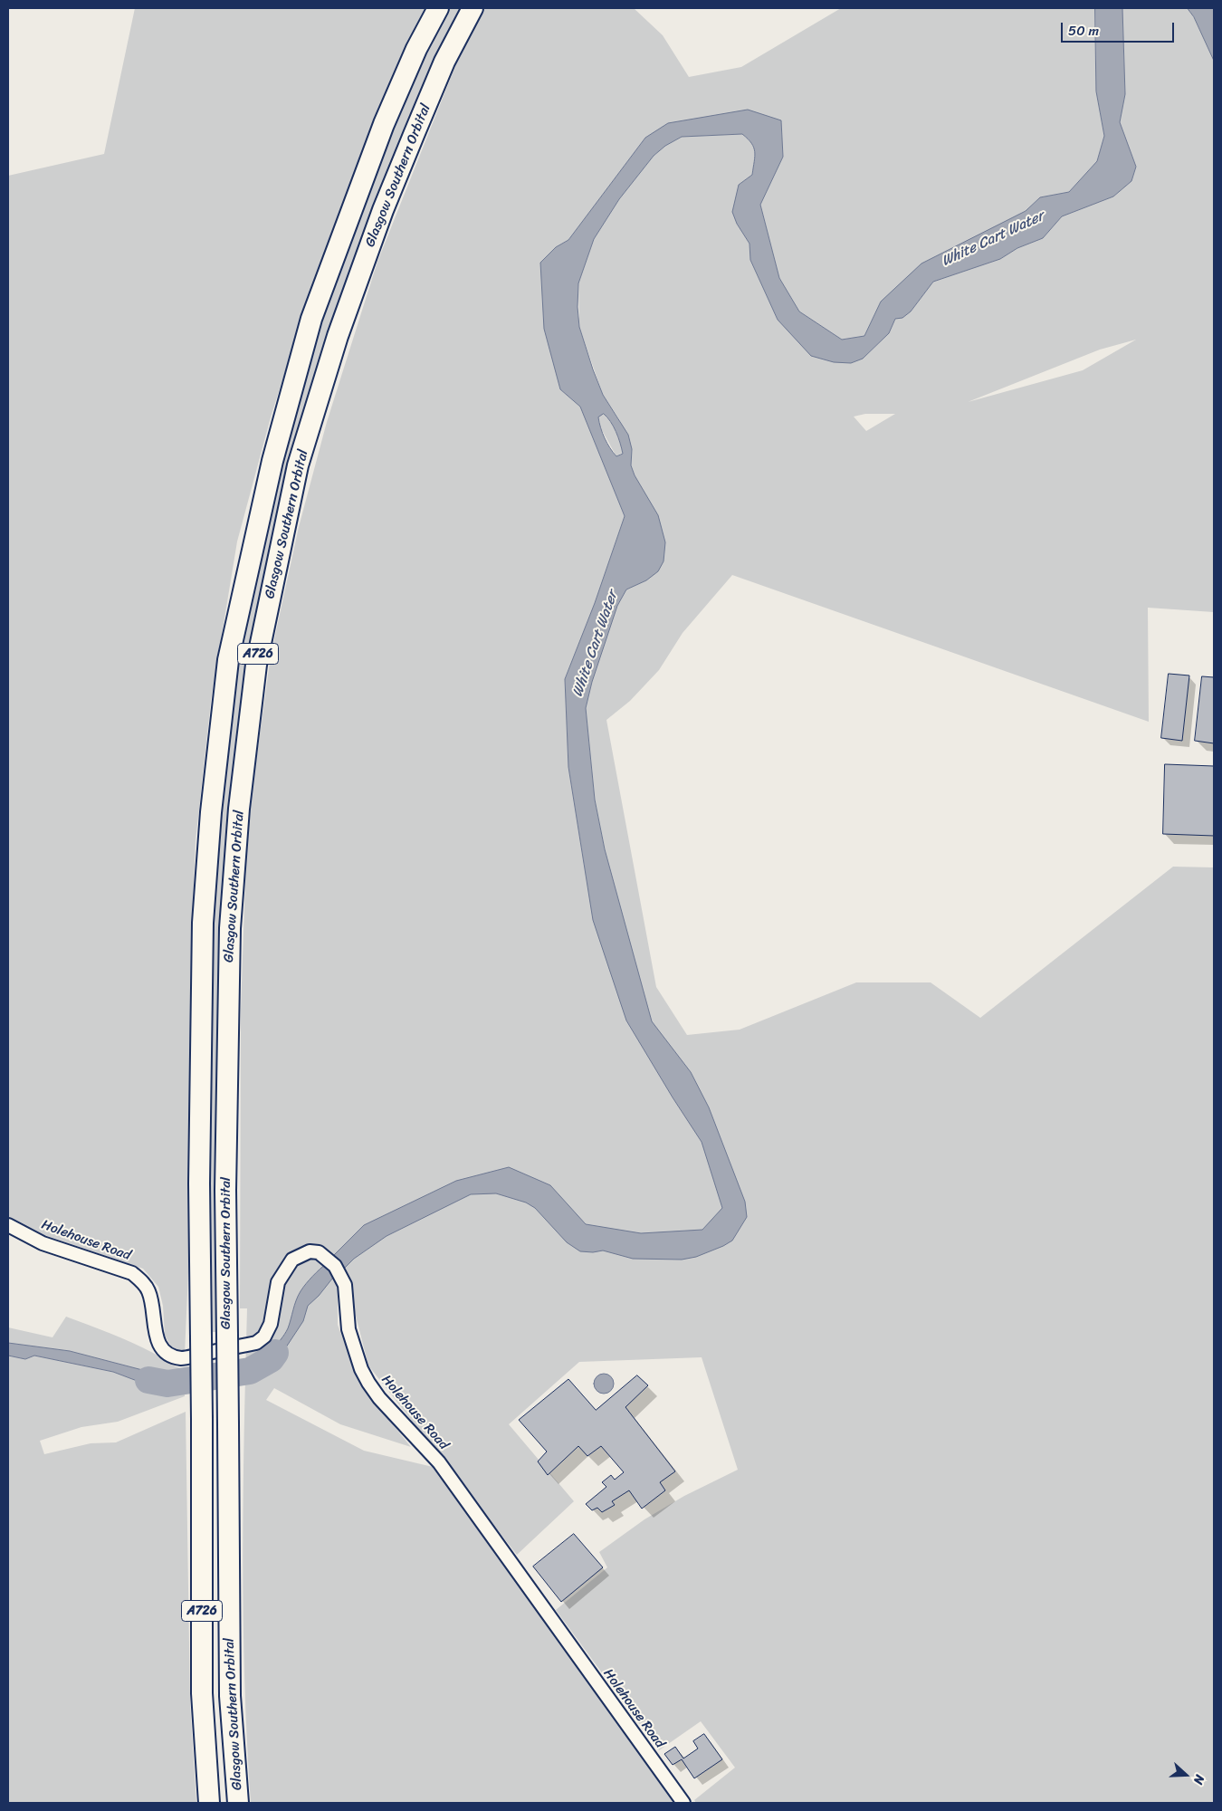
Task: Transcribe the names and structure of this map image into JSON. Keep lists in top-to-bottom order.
{
  "streets": {
    "highway": ["Glasgow Southern Orbital", "A726"],
    "street": ["Holehouse Road"]
  },
  "water": ["White Cart Water"],
  "scale_bar": "50 m",
  "north": "right"
}
